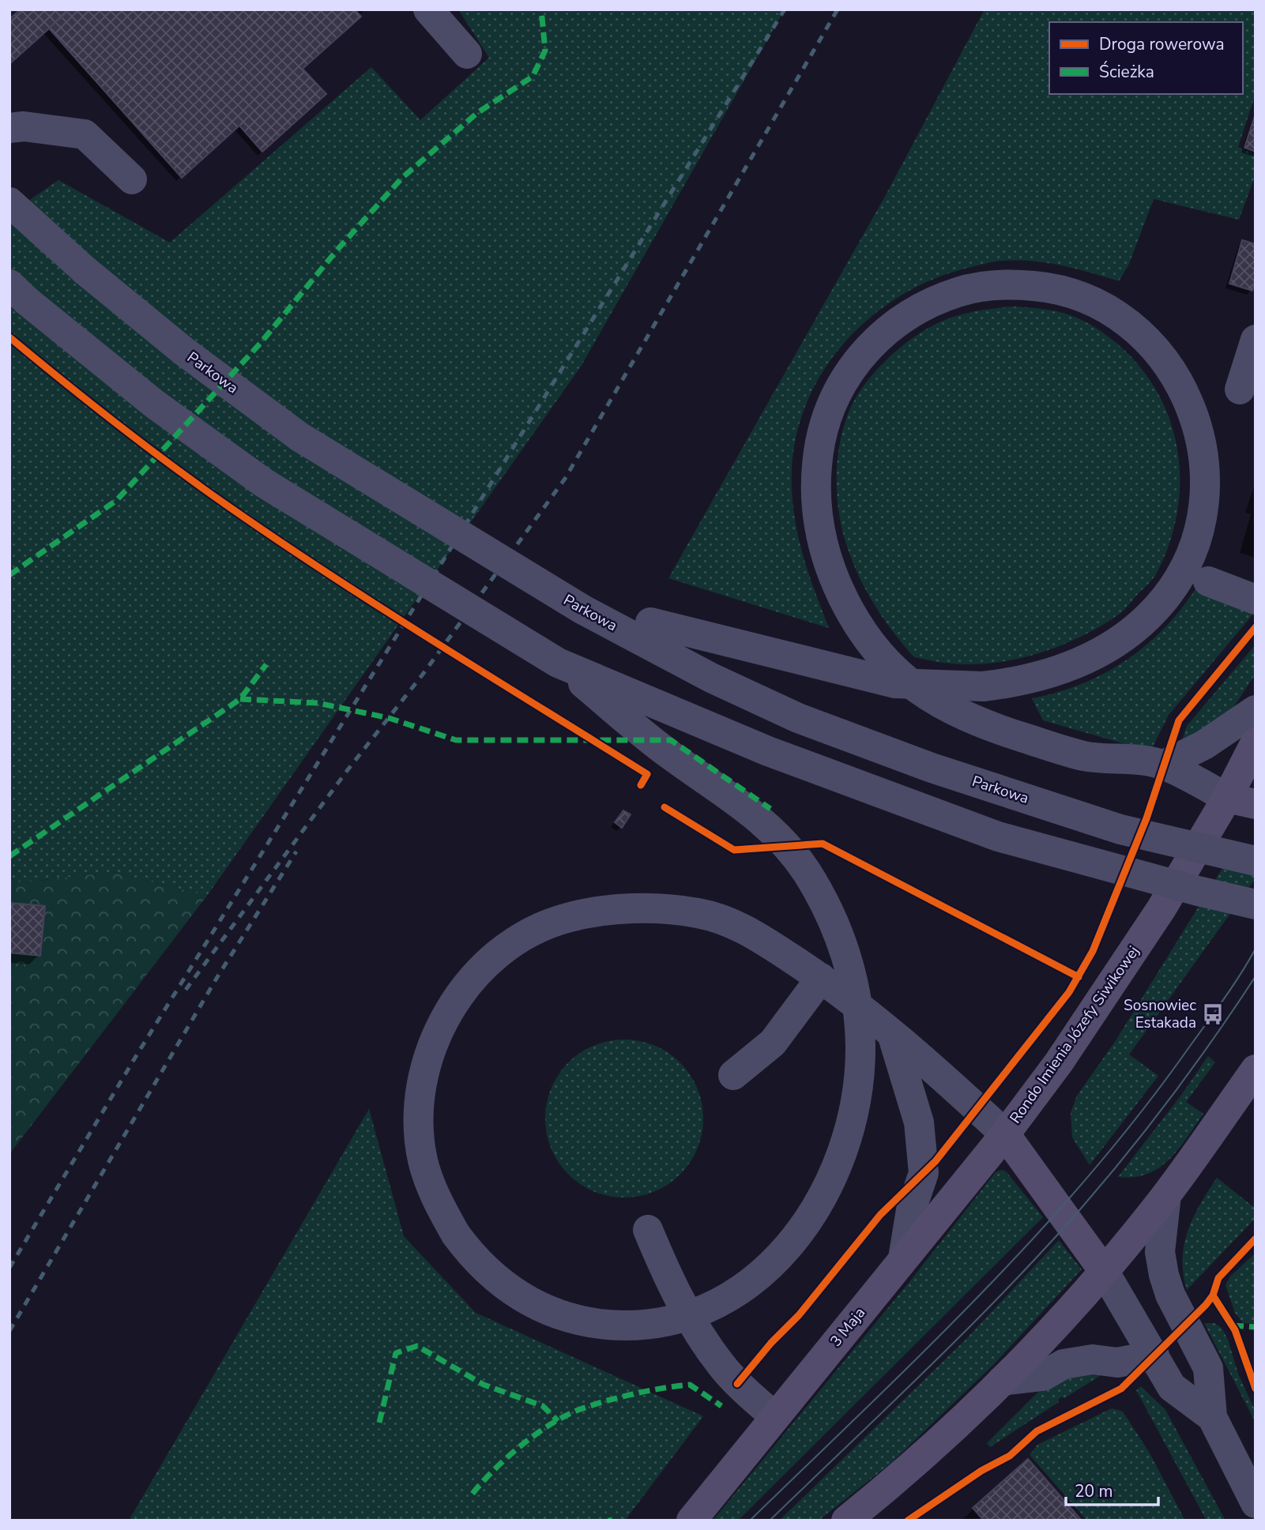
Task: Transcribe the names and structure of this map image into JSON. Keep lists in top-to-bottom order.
{
  "streets": {
    "main road": ["Rondo Imienia Józefy Siwikowej", "3 Maja"],
    "street": ["Parkowa"]
  },
  "crossings": [
    ["Rondo Imienia Józefy Siwikowej", "3 Maja"]
  ],
  "places": {
    "bus stop": ["Sosnowiec Estakada"]
  },
  "legend": ["Droga rowerowa", "Ścieżka"],
  "scale_bar": "20 m"
}
